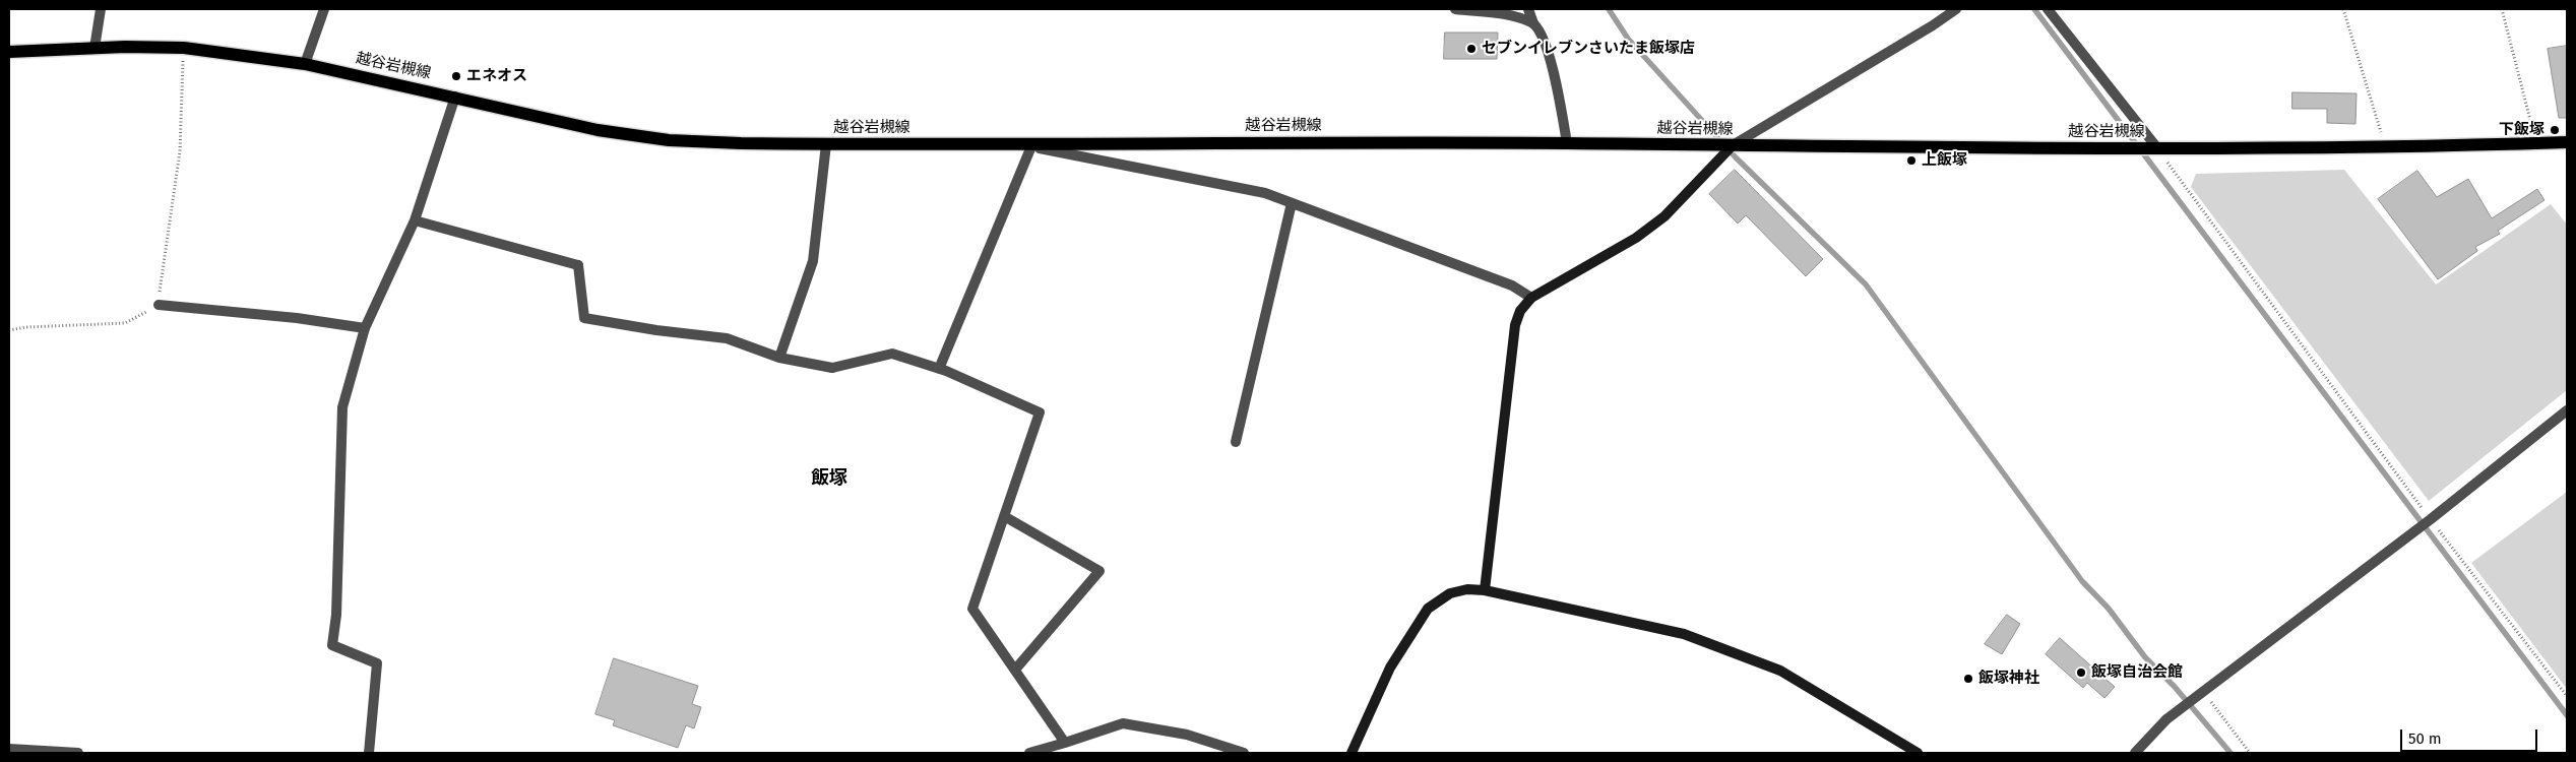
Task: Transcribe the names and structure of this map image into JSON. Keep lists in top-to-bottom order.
{
  "streets": {
    "main road": ["越谷岩槻線"]
  },
  "districts": ["飯塚"],
  "places": [
    "セブンイレブンさいたま飯塚店",
    "エネオス",
    "下飯塚",
    "上飯塚",
    "飯塚自治会館",
    "飯塚神社"
  ],
  "scale_bar": "50 m"
}
